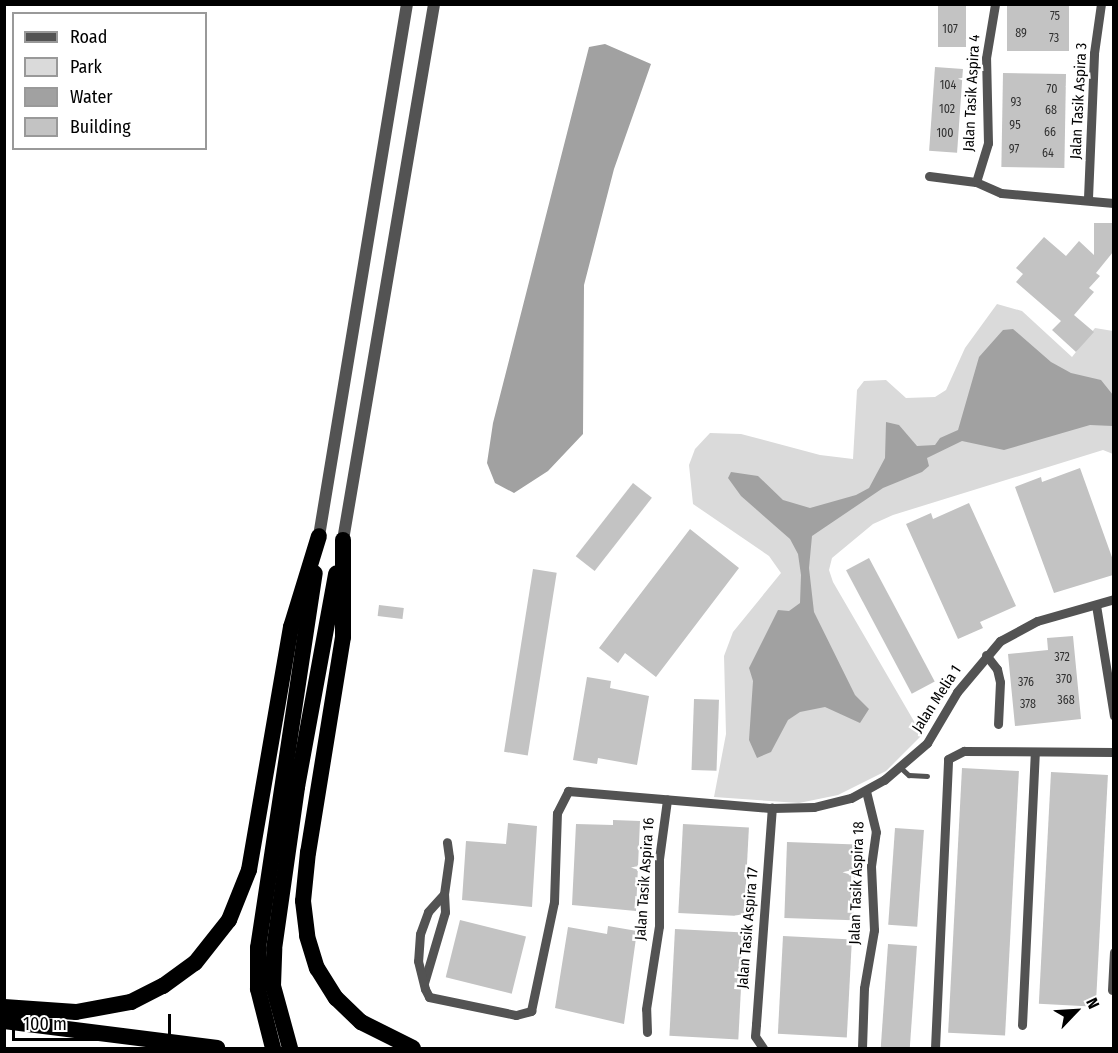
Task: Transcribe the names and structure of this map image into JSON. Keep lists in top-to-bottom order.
{
  "streets": {
    "street": [
      "Jalan Tasik Aspira 4",
      "Jalan Tasik Aspira 3",
      "Jalan Melia 1",
      "Jalan Tasik Aspira 16",
      "Jalan Tasik Aspira 18",
      "Jalan Tasik Aspira 17"
    ]
  },
  "crossings": [
    ["Jalan Melia 1", "Jalan Tasik Aspira 16"],
    ["Jalan Melia 1", "Jalan Tasik Aspira 18"],
    ["Jalan Melia 1", "Jalan Tasik Aspira 17"]
  ],
  "house_numbers": [
    "75",
    "107",
    "89",
    "73",
    "104",
    "70",
    "93",
    "102",
    "68",
    "95",
    "66",
    "100",
    "97",
    "64",
    "372",
    "370",
    "376",
    "368",
    "378"
  ],
  "legend": [
    "Road",
    "Park",
    "Water",
    "Building"
  ],
  "scale_bar": "100 m",
  "north": "top right"
}
